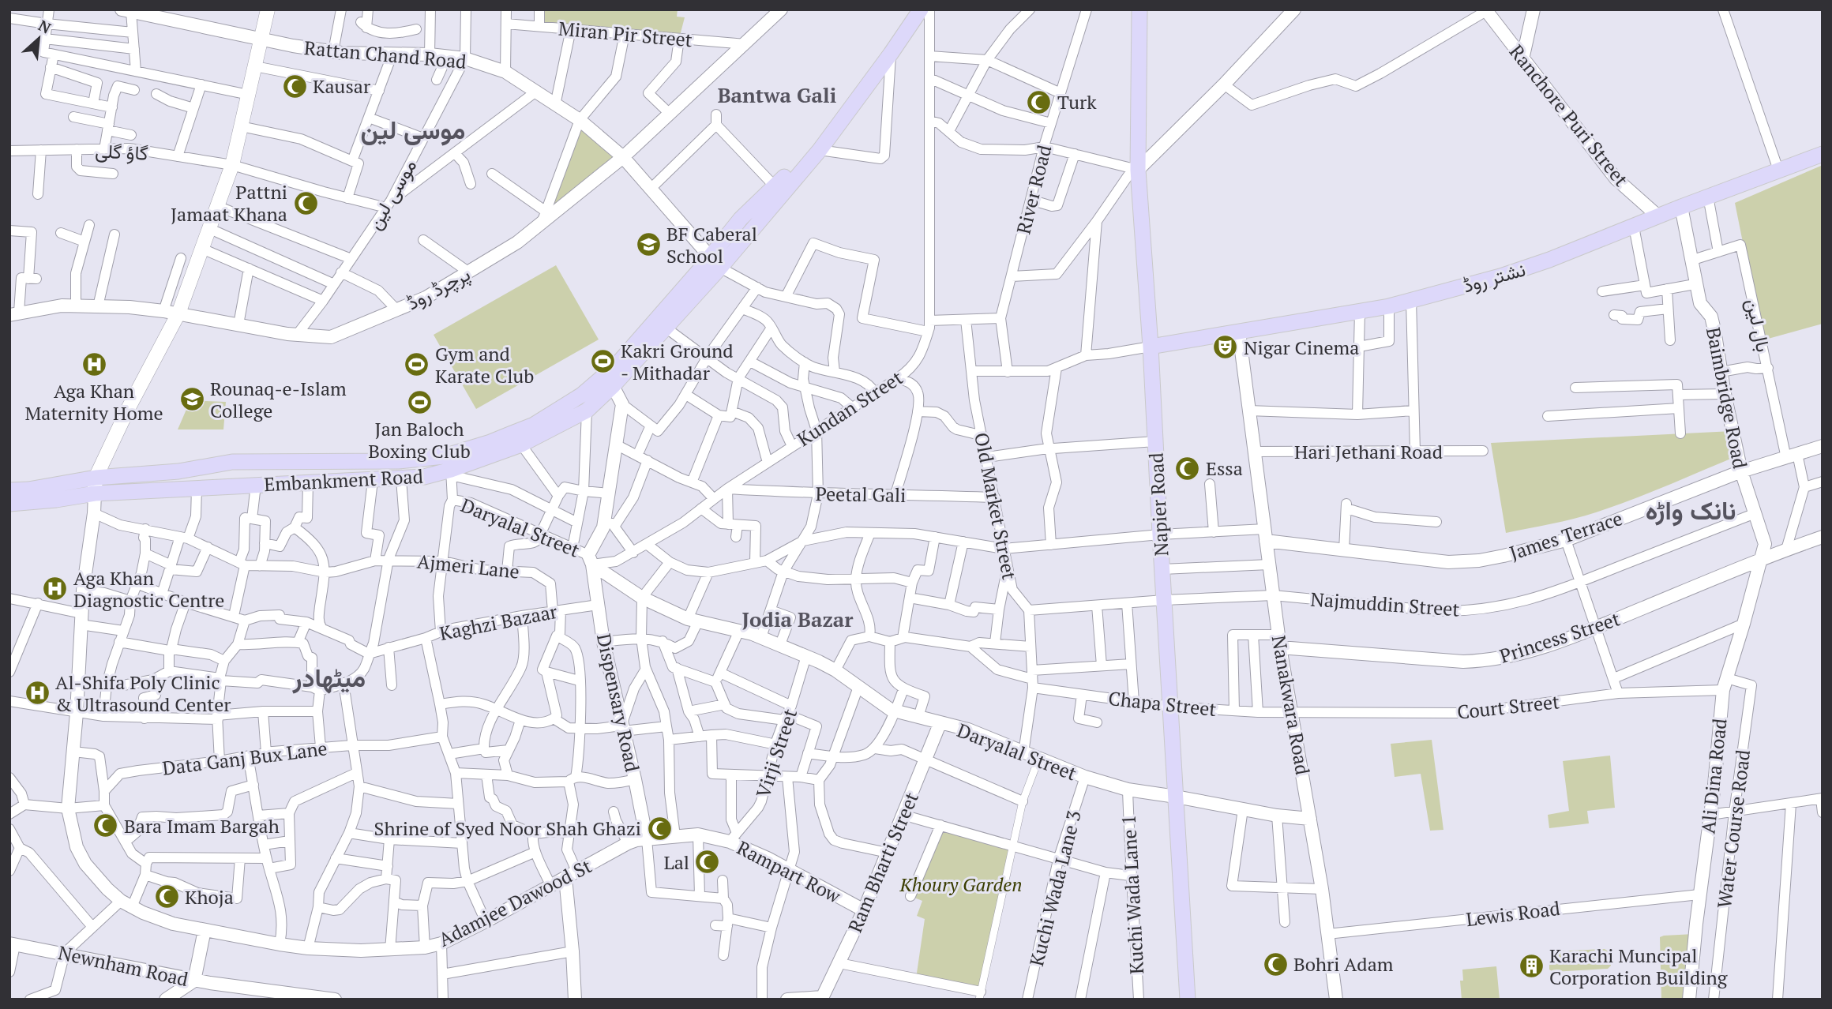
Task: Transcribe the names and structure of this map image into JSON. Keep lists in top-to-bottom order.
{
  "streets": {
    "main road": ["نشتر روڈ", "Embankment Road", "Napier Road"],
    "street": [
      "Miran Pir Street",
      "Rattan Chand Road",
      "Ranchore Puri Street",
      "گاؤ گلی",
      "River Road",
      "موسی لین",
      "پرچرڈ روڈ",
      "بال لین",
      "Baimbridge Road",
      "Kundan Street",
      "Hari Jethani Road",
      "Peetal Gali",
      "Old Market Street",
      "Daryalal Street",
      "James Terrace",
      "Ajmeri Lane",
      "Najmuddin Street",
      "Kaghzi Bazaar",
      "Princess Street",
      "Dispensary Road",
      "Chapa Street",
      "Nanakwara Road",
      "Court Street",
      "Virji Street",
      "Data Ganj Bux Lane",
      "Ali Dina Road",
      "Water Course Road",
      "Ram Bharti Street",
      "Rampart Row",
      "Kuchi Wada Lane 3",
      "Kuchi Wada Lane 1",
      "Adamjee Dawood St",
      "Lewis Road",
      "Newnham Road"
    ]
  },
  "crossings": [
    ["Miran Pir Street", "پرچرڈ روڈ"],
    ["Rattan Chand Road", "موسی لین"],
    ["Rattan Chand Road", "پرچرڈ روڈ"],
    ["Rattan Chand Road", "Embankment Road"],
    ["Ranchore Puri Street", "نشتر روڈ"],
    ["گاؤ گلی", "موسی لین"],
    ["موسی لین", "پرچرڈ روڈ"],
    ["نشتر روڈ", "Baimbridge Road"],
    ["نشتر روڈ", "Napier Road"],
    ["نشتر روڈ", "Nanakwara Road"],
    ["بال لین", "Baimbridge Road"],
    ["بال لین", "James Terrace"],
    ["Baimbridge Road", "James Terrace"],
    ["Baimbridge Road", "Najmuddin Street"],
    ["Baimbridge Road", "Princess Street"],
    ["Baimbridge Road", "Ali Dina Road"],
    ["Kundan Street", "Peetal Gali"],
    ["Kundan Street", "Daryalal Street"],
    ["Kundan Street", "Dispensary Road"],
    ["Hari Jethani Road", "Nanakwara Road"],
    ["Peetal Gali", "Old Market Street"],
    ["Napier Road", "Daryalal Street"],
    ["Napier Road", "Najmuddin Street"],
    ["Napier Road", "Chapa Street"],
    ["Old Market Street", "Najmuddin Street"],
    ["Daryalal Street", "Dispensary Road"],
    ["Daryalal Street", "Nanakwara Road"],
    ["Daryalal Street", "Virji Street"],
    ["Daryalal Street", "Ram Bharti Street"],
    ["Daryalal Street", "Kuchi Wada Lane 3"],
    ["Daryalal Street", "Kuchi Wada Lane 1"],
    ["James Terrace", "Nanakwara Road"],
    ["Ajmeri Lane", "Kaghzi Bazaar"],
    ["Najmuddin Street", "Nanakwara Road"],
    ["Kaghzi Bazaar", "Dispensary Road"],
    ["Princess Street", "Nanakwara Road"],
    ["Princess Street", "Ali Dina Road"],
    ["Dispensary Road", "Rampart Row"],
    ["Dispensary Road", "Adamjee Dawood St"],
    ["Chapa Street", "Nanakwara Road"],
    ["Chapa Street", "Court Street"],
    ["Nanakwara Road", "Court Street"],
    ["Nanakwara Road", "Lewis Road"],
    ["Court Street", "Ali Dina Road"],
    ["Court Street", "Water Course Road"],
    ["Virji Street", "Rampart Row"],
    ["Ali Dina Road", "Water Course Road"],
    ["Ali Dina Road", "Lewis Road"],
    ["Ram Bharti Street", "Rampart Row"],
    ["Rampart Row", "Adamjee Dawood St"]
  ],
  "districts": [
    "Bantwa Gali",
    "موسی لین",
    "نانک واڑہ",
    "Jodia Bazar",
    "میٹھادر"
  ],
  "parks": ["Khoury Garden"],
  "places": {
    "mosque": [
      "Kausar",
      "Turk",
      "Pattni Jamaat Khana",
      "Essa",
      "Bara Imam Bargah",
      "Shrine of Syed Noor Shah Ghazi",
      "Lal",
      "Khoja",
      "Bohri Adam"
    ],
    "school or university": ["BF Caberal School", "Rounaq-e-Islam College"],
    "theatre": ["Nigar Cinema"],
    "sports": ["Kakri Ground - Mithadar", "Gym and Karate Club", "Jan Baloch Boxing Club"],
    "hospital": ["Aga Khan Maternity Home", "Aga Khan Diagnostic Centre", "Al-Shifa Poly Clinic & Ultrasound Center"],
    "building": ["Karachi Muncipal Corporation Building"]
  },
  "north": "top right"
}
